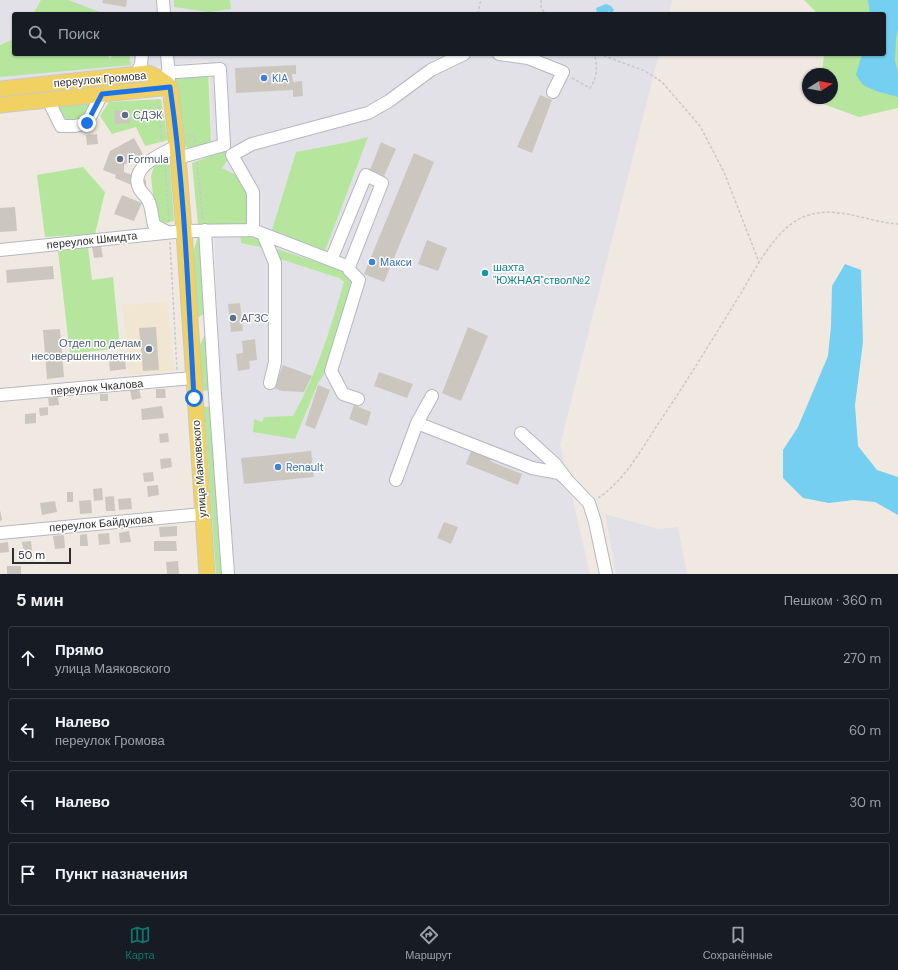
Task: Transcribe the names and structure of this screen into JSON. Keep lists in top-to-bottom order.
{
  "streets": {
    "main road": ["переулок Громова", "улица Маяковского"],
    "street": ["переулок Шмидта", "переулок Чкалова", "переулок Байдукова"]
  },
  "crossings": [
    ["переулок Громова", "улица Маяковского"],
    ["переулок Шмидта", "улица Маяковского"],
    ["переулок Чкалова", "улица Маяковского"],
    ["улица Маяковского", "переулок Байдукова"]
  ],
  "places": [
    "KIA",
    "СДЭК",
    "Formula",
    "Макси",
    "шахта \"ЮЖНАЯ\"ствол№2",
    "АГЗС",
    "Отдел по делам несовершеннолетних",
    "Renault"
  ],
  "scale_bar": "50 m",
  "north": "right",
  "page": {
    "search": "Поиск",
    "scale": "50 m",
    "heading": ["5 мин", "Пешком · 360 m"],
    "list": [
      ["Прямо", "улица Маяковского", "270 m"],
      ["Налево", "переулок Громова", "60 m"],
      ["Налево", "30 m"],
      "Пункт назначения"
    ],
    "nav": ["Карта", "Маршрут", "Сохранённые"]
  }
}
